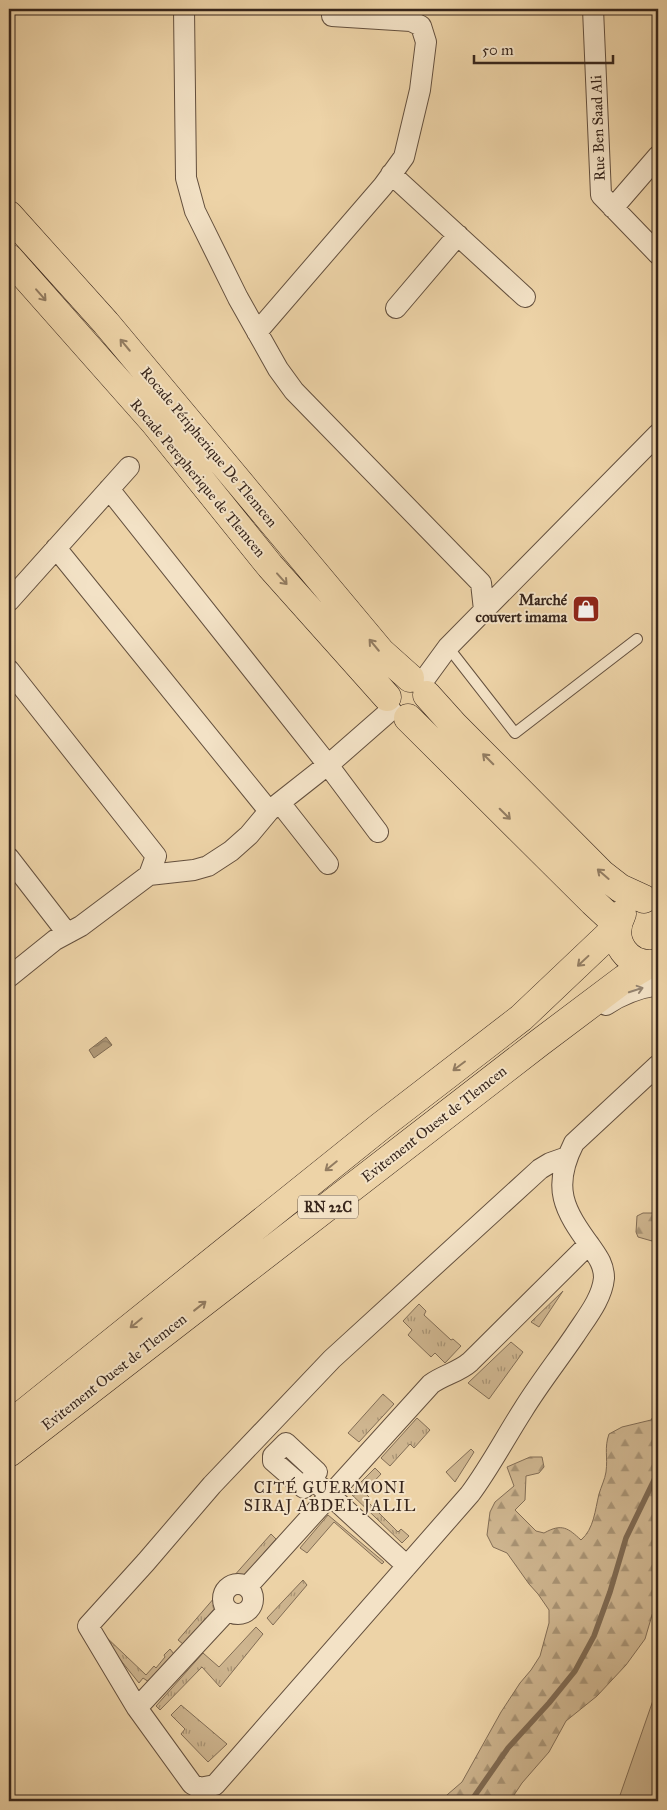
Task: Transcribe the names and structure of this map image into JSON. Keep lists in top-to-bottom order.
{
  "streets": {
    "highway": [
      "Rocade Péripherique De Tlemcen",
      "Rocade Perepherique de Tlemcen",
      "Evitement Ouest de Tlemcen",
      "RN 22C"
    ],
    "street": ["Rue Ben Saad Ali"]
  },
  "crossings": [
    ["Rocade Péripherique De Tlemcen", "Evitement Ouest de Tlemcen"],
    ["Rocade Perepherique de Tlemcen", "Evitement Ouest de Tlemcen"]
  ],
  "one_way": ["Rocade Péripherique De Tlemcen", "Rocade Perepherique de Tlemcen"],
  "districts": ["CITÉ GUERMONI SIRAJ ABDEL JALIL"],
  "places": {
    "shop": ["Marché couvert imama"]
  },
  "scale_bar": "50 m"
}
